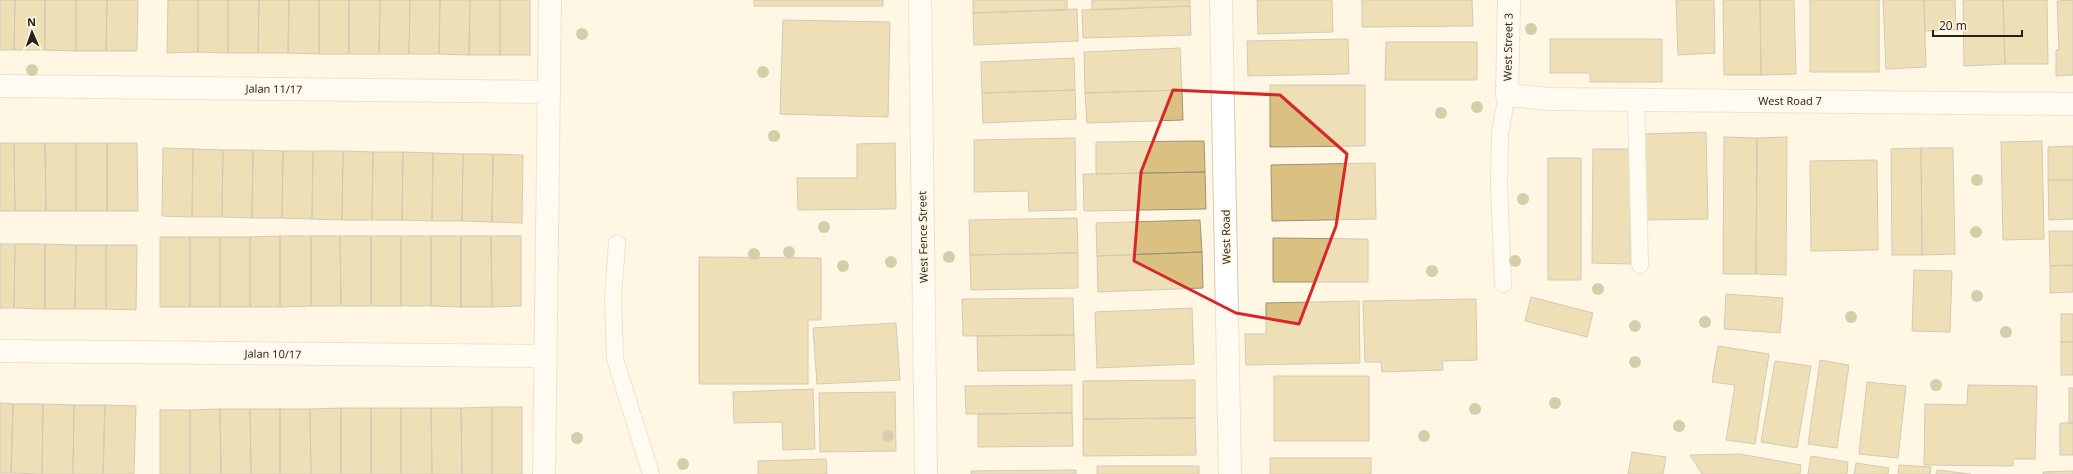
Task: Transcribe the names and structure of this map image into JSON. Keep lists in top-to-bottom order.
{
  "streets": {
    "street": [
      "West Street 3",
      "Jalan 11/17",
      "West Road 7",
      "West Fence Street",
      "West Road",
      "Jalan 10/17"
    ]
  },
  "crossings": [
    ["West Street 3", "West Road 7"]
  ],
  "scale_bar": "20 m",
  "north": "top"
}
